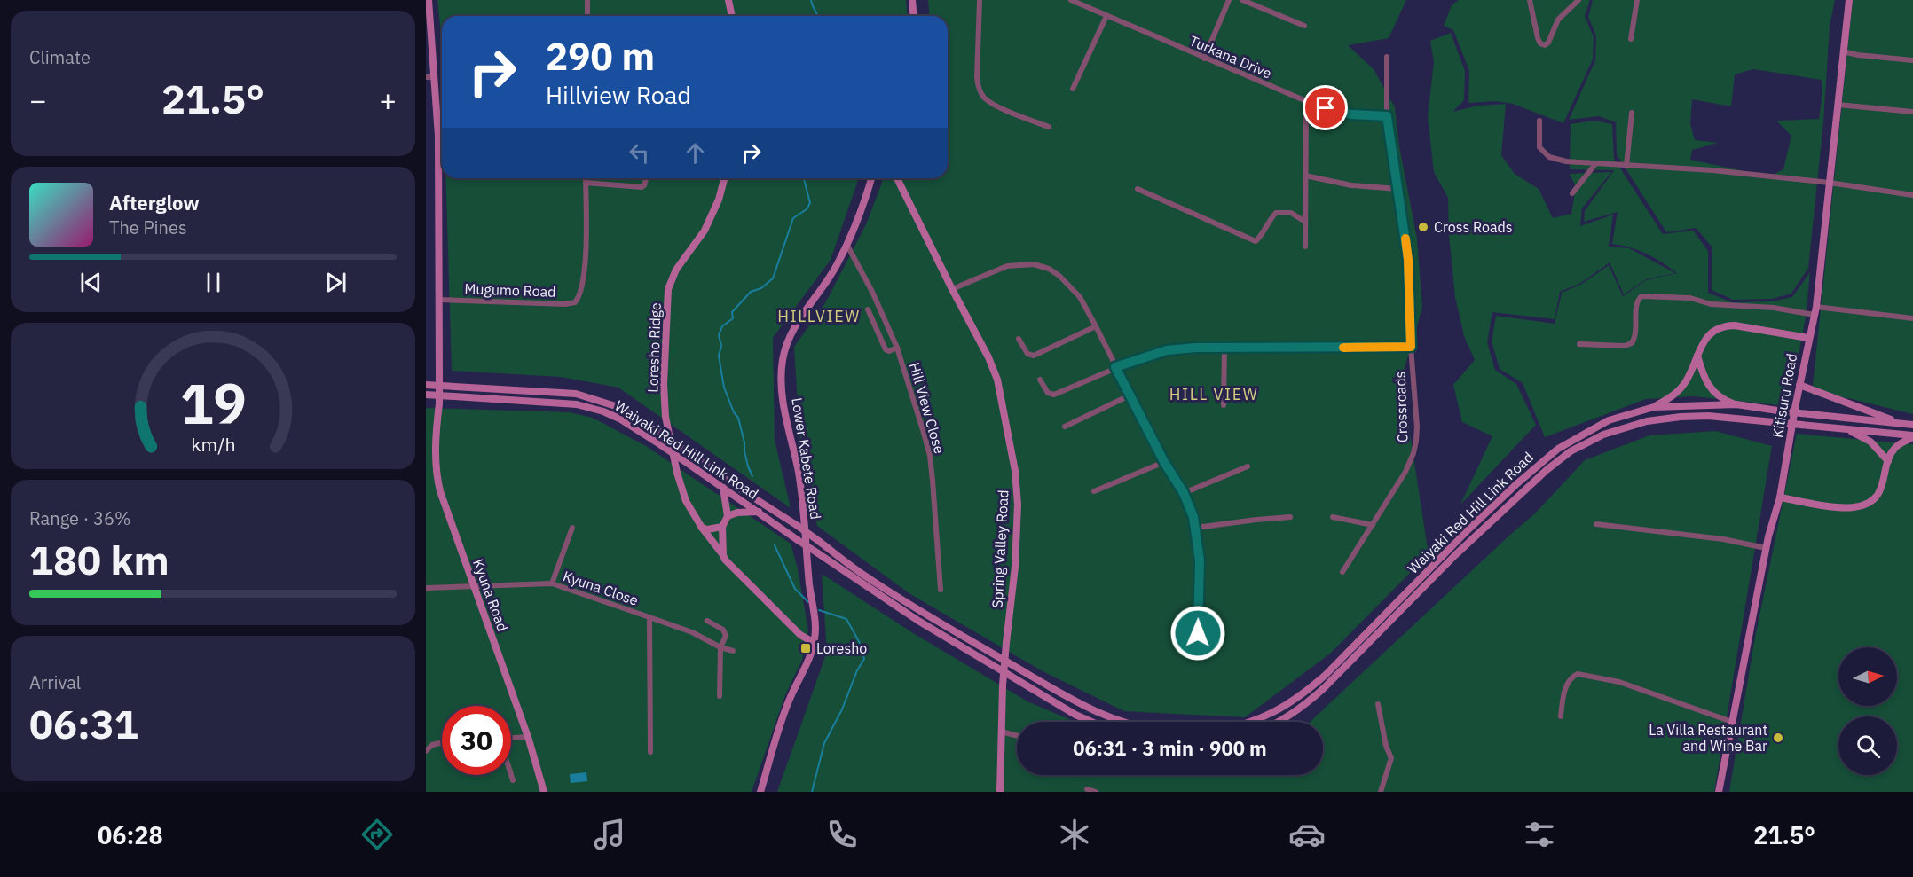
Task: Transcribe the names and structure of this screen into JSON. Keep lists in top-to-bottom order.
{
  "streets": {
    "main road": [
      "Loresho Ridge",
      "Kitisuru Road",
      "Waiyaki Red Hill Link Road",
      "Lower Kabete Road",
      "Spring Valley Road",
      "Kyuna Road"
    ],
    "street": [
      "Turkana Drive",
      "Mugumo Road",
      "Crossroads",
      "Hill View Close",
      "Kyuna Close"
    ]
  },
  "crossings": [
    ["Turkana Drive", "Crossroads"],
    ["Mugumo Road", "Kyuna Road"],
    ["Loresho Ridge", "Lower Kabete Road"],
    ["Hill View Close", "Lower Kabete Road"],
    ["Kyuna Close", "Kyuna Road"]
  ],
  "districts": ["HILLVIEW", "HILL VIEW"],
  "places": {
    "other": ["Cross Roads", "La Villa Restaurant and Wine Bar"],
    "transit": ["Loresho"]
  },
  "north": "right",
  "page": {
    "tile": [
      "Climate",
      ["Range · 36%", "180 km"],
      ["Arrival", "06:31"]
    ],
    "turn": ["290 m", "Hillview Road"],
    "heat": ["−", "21.5°", "+"],
    "song": ["Afterglow", "The Pines"],
    "limit": "30",
    "trip": "06:31 · 3 min · 900 m",
    "tabs": ["06:28", "21.5°"],
    "gauge": ["19", "km/h"]
  }
}
